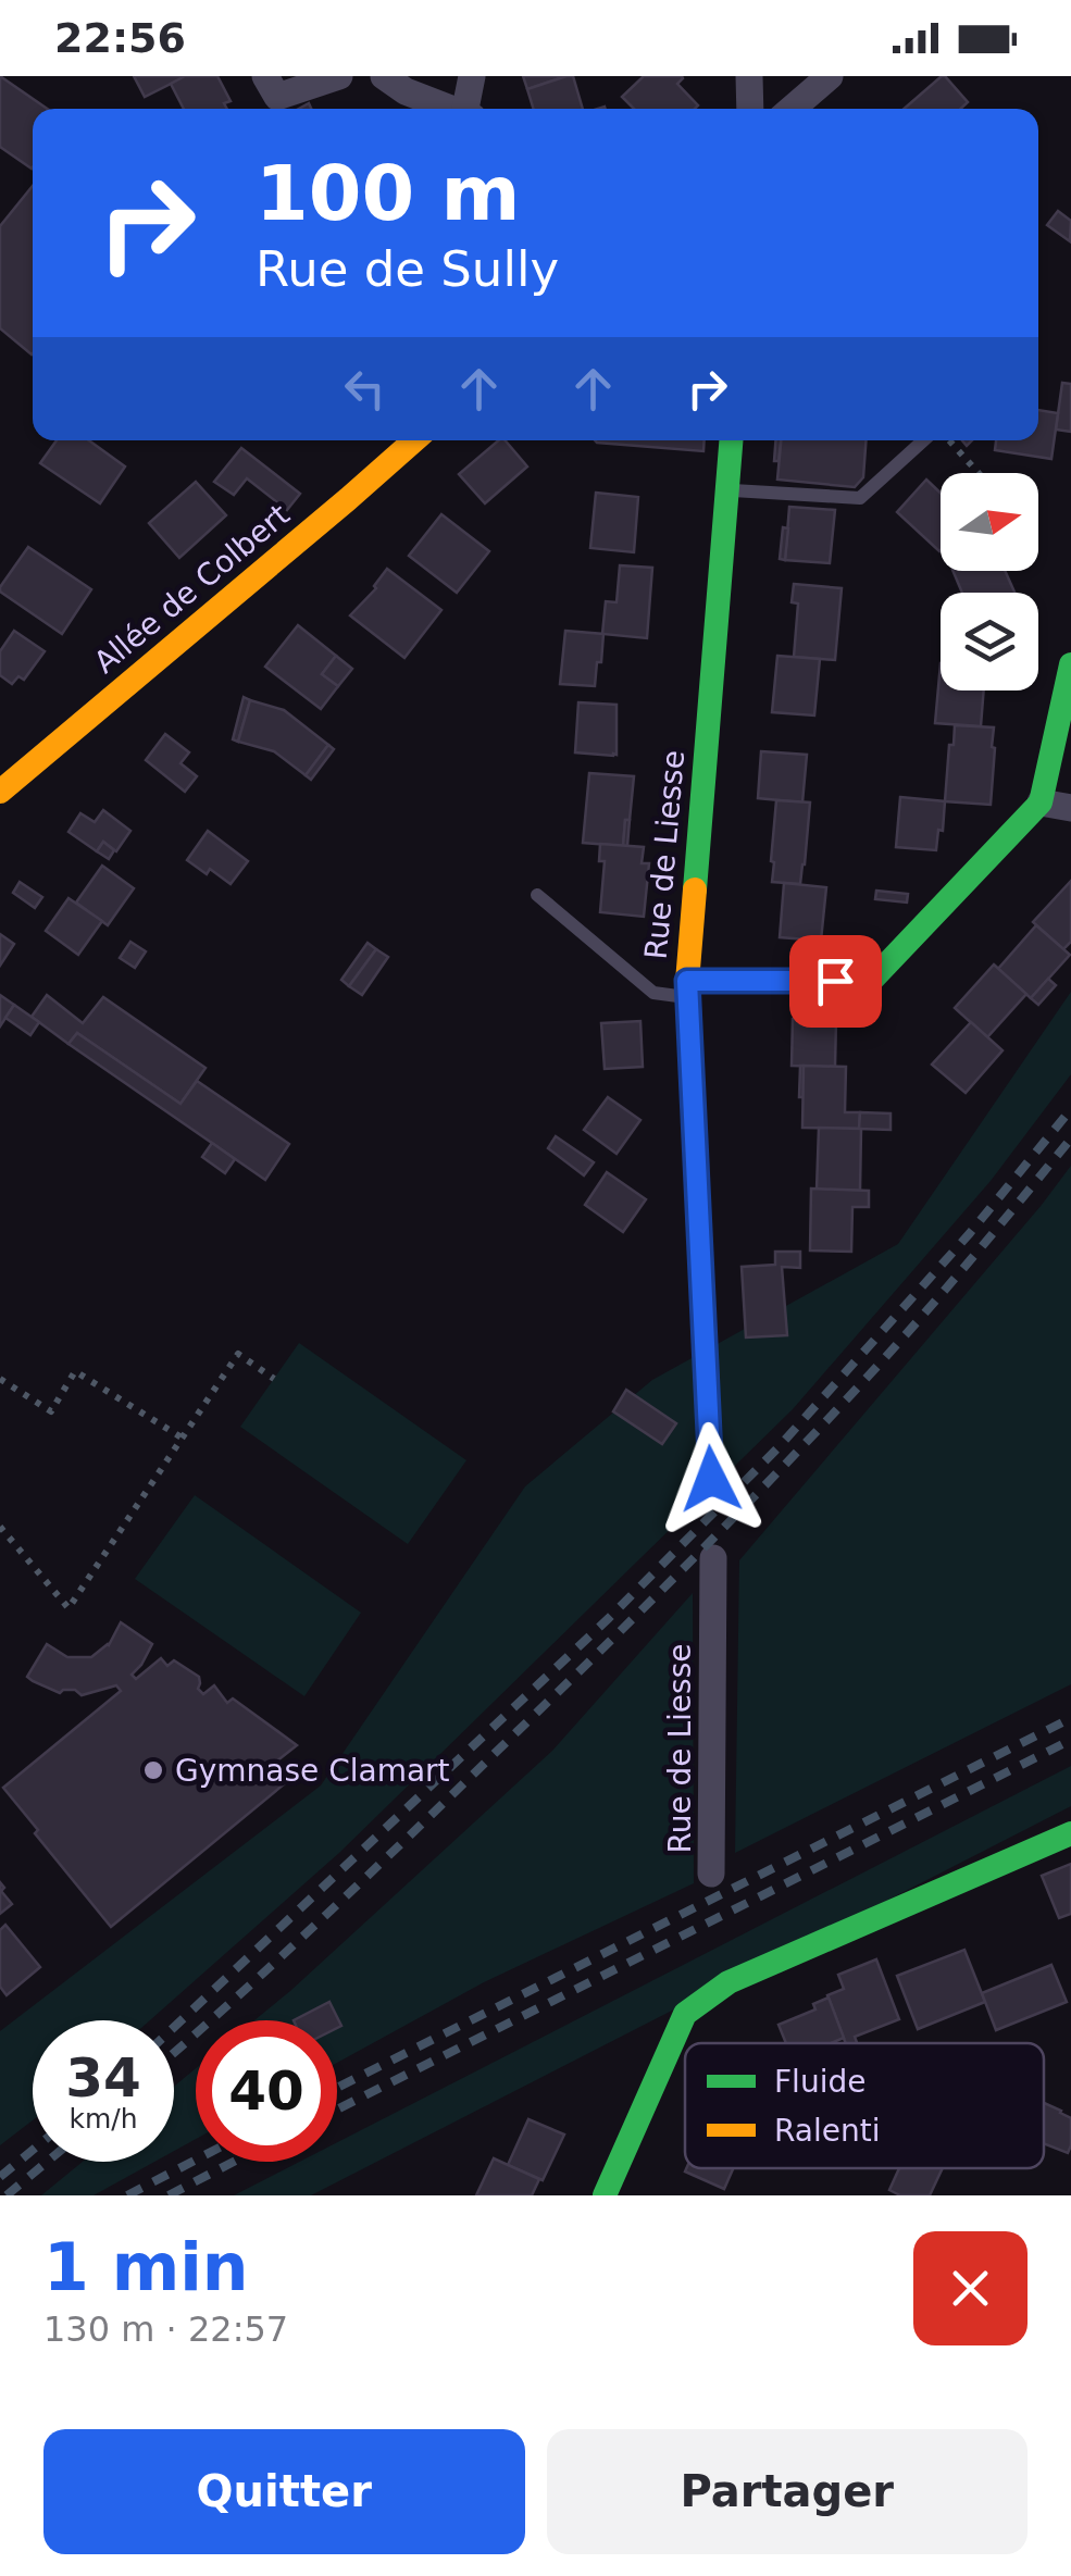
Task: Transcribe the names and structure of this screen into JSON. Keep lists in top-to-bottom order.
{
  "streets": {
    "street": ["Allée de Colbert", "Rue de Liesse"]
  },
  "places": ["Gymnase Clamart"],
  "legend": ["Fluide", "Ralenti"],
  "north": "right",
  "page": {
    "status": "22:56",
    "turn": ["100 m", "Rue de Sully"],
    "speed": "34 km/h",
    "limit": "40",
    "heading": ["1 min", "130 m · 22:57"],
    "buttons": ["Quitter", "Partager"]
  }
}
